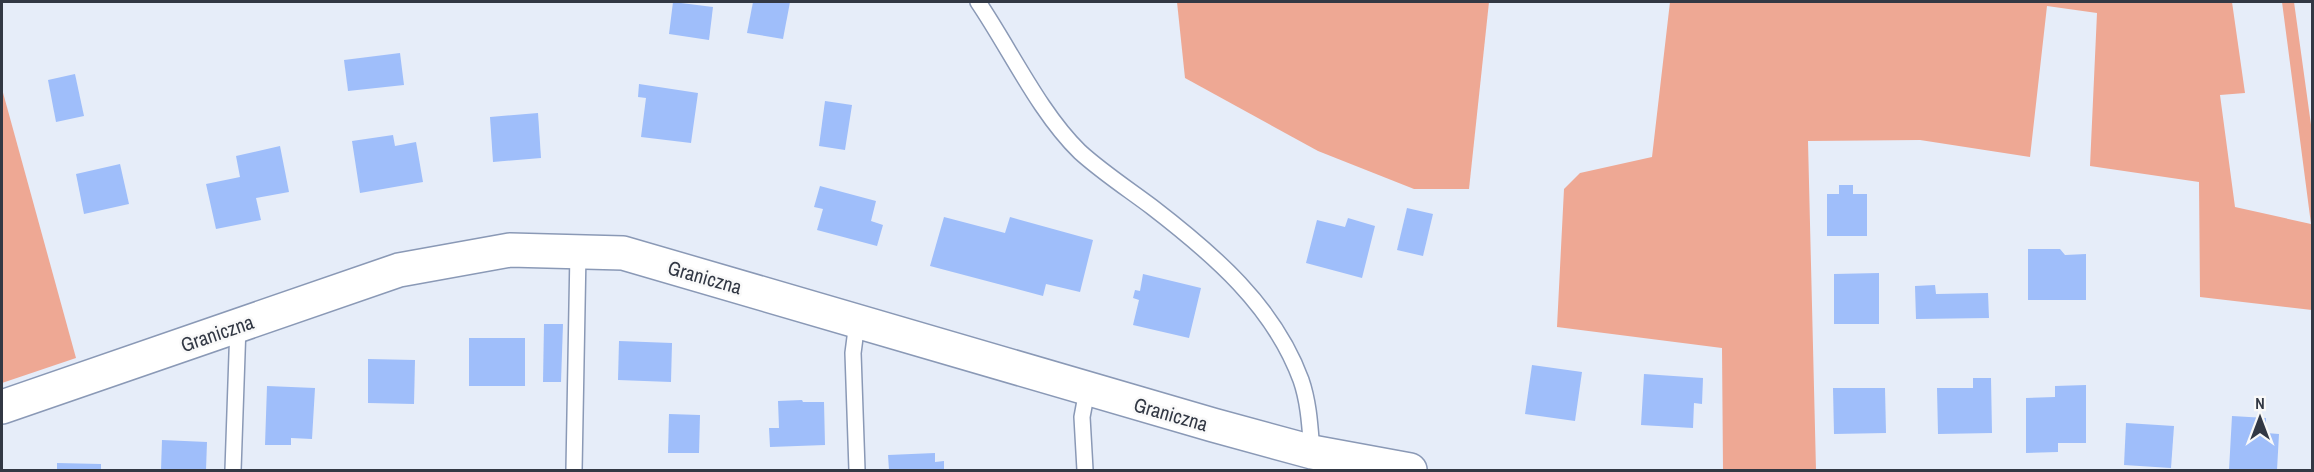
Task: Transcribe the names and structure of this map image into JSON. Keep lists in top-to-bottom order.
{
  "streets": {
    "street": ["Graniczna"]
  },
  "north": "top"
}
